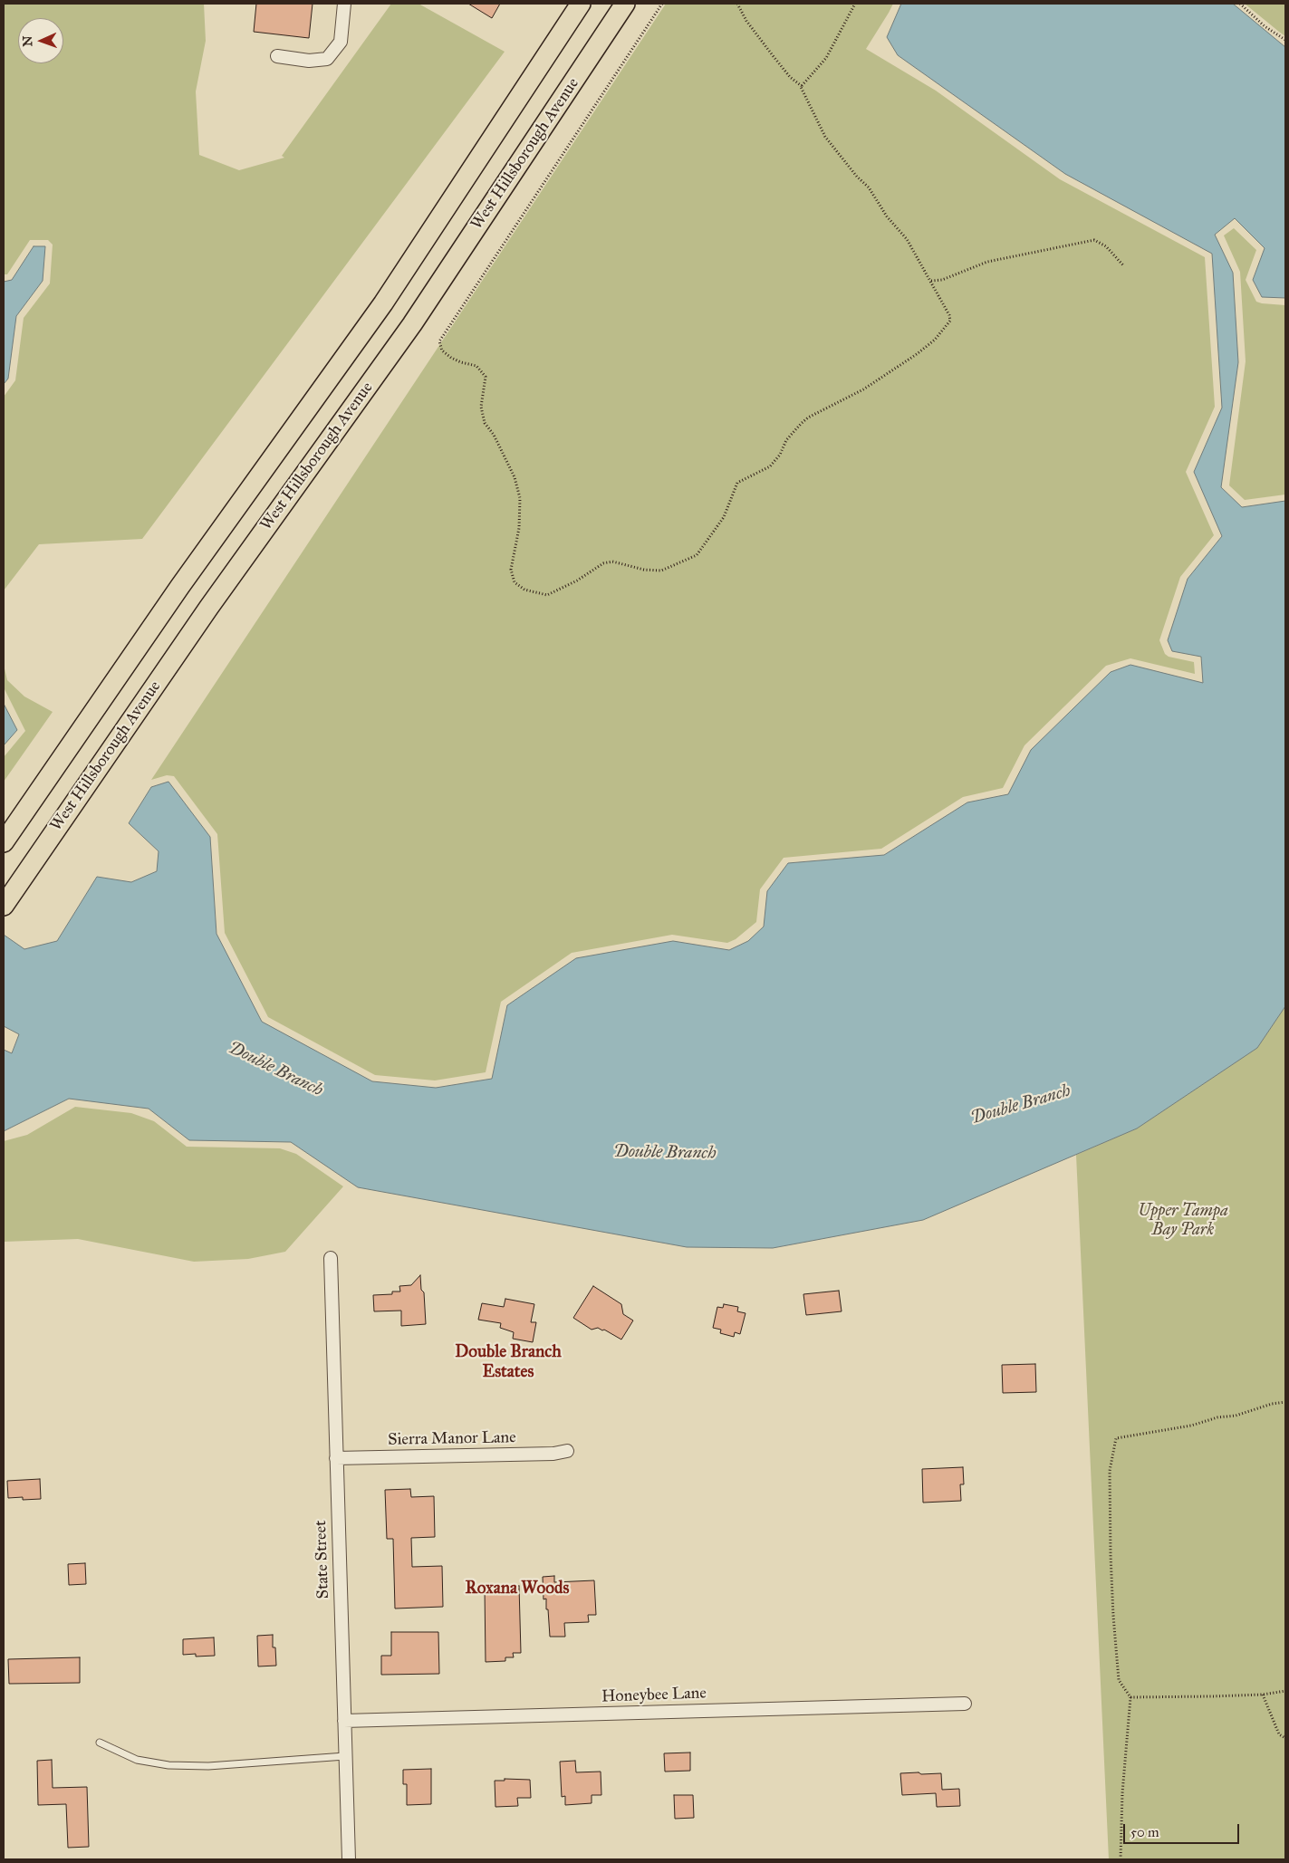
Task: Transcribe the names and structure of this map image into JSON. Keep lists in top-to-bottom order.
{
  "streets": {
    "main road": ["West Hillsborough Avenue"],
    "street": ["Sierra Manor Lane", "State Street", "Honeybee Lane"]
  },
  "crossings": [
    ["Sierra Manor Lane", "State Street"],
    ["State Street", "Honeybee Lane"]
  ],
  "districts": ["Double Branch Estates", "Roxana Woods"],
  "water": ["Double Branch"],
  "parks": ["Upper Tampa Bay Park"],
  "scale_bar": "50 m",
  "north": "left"
}
